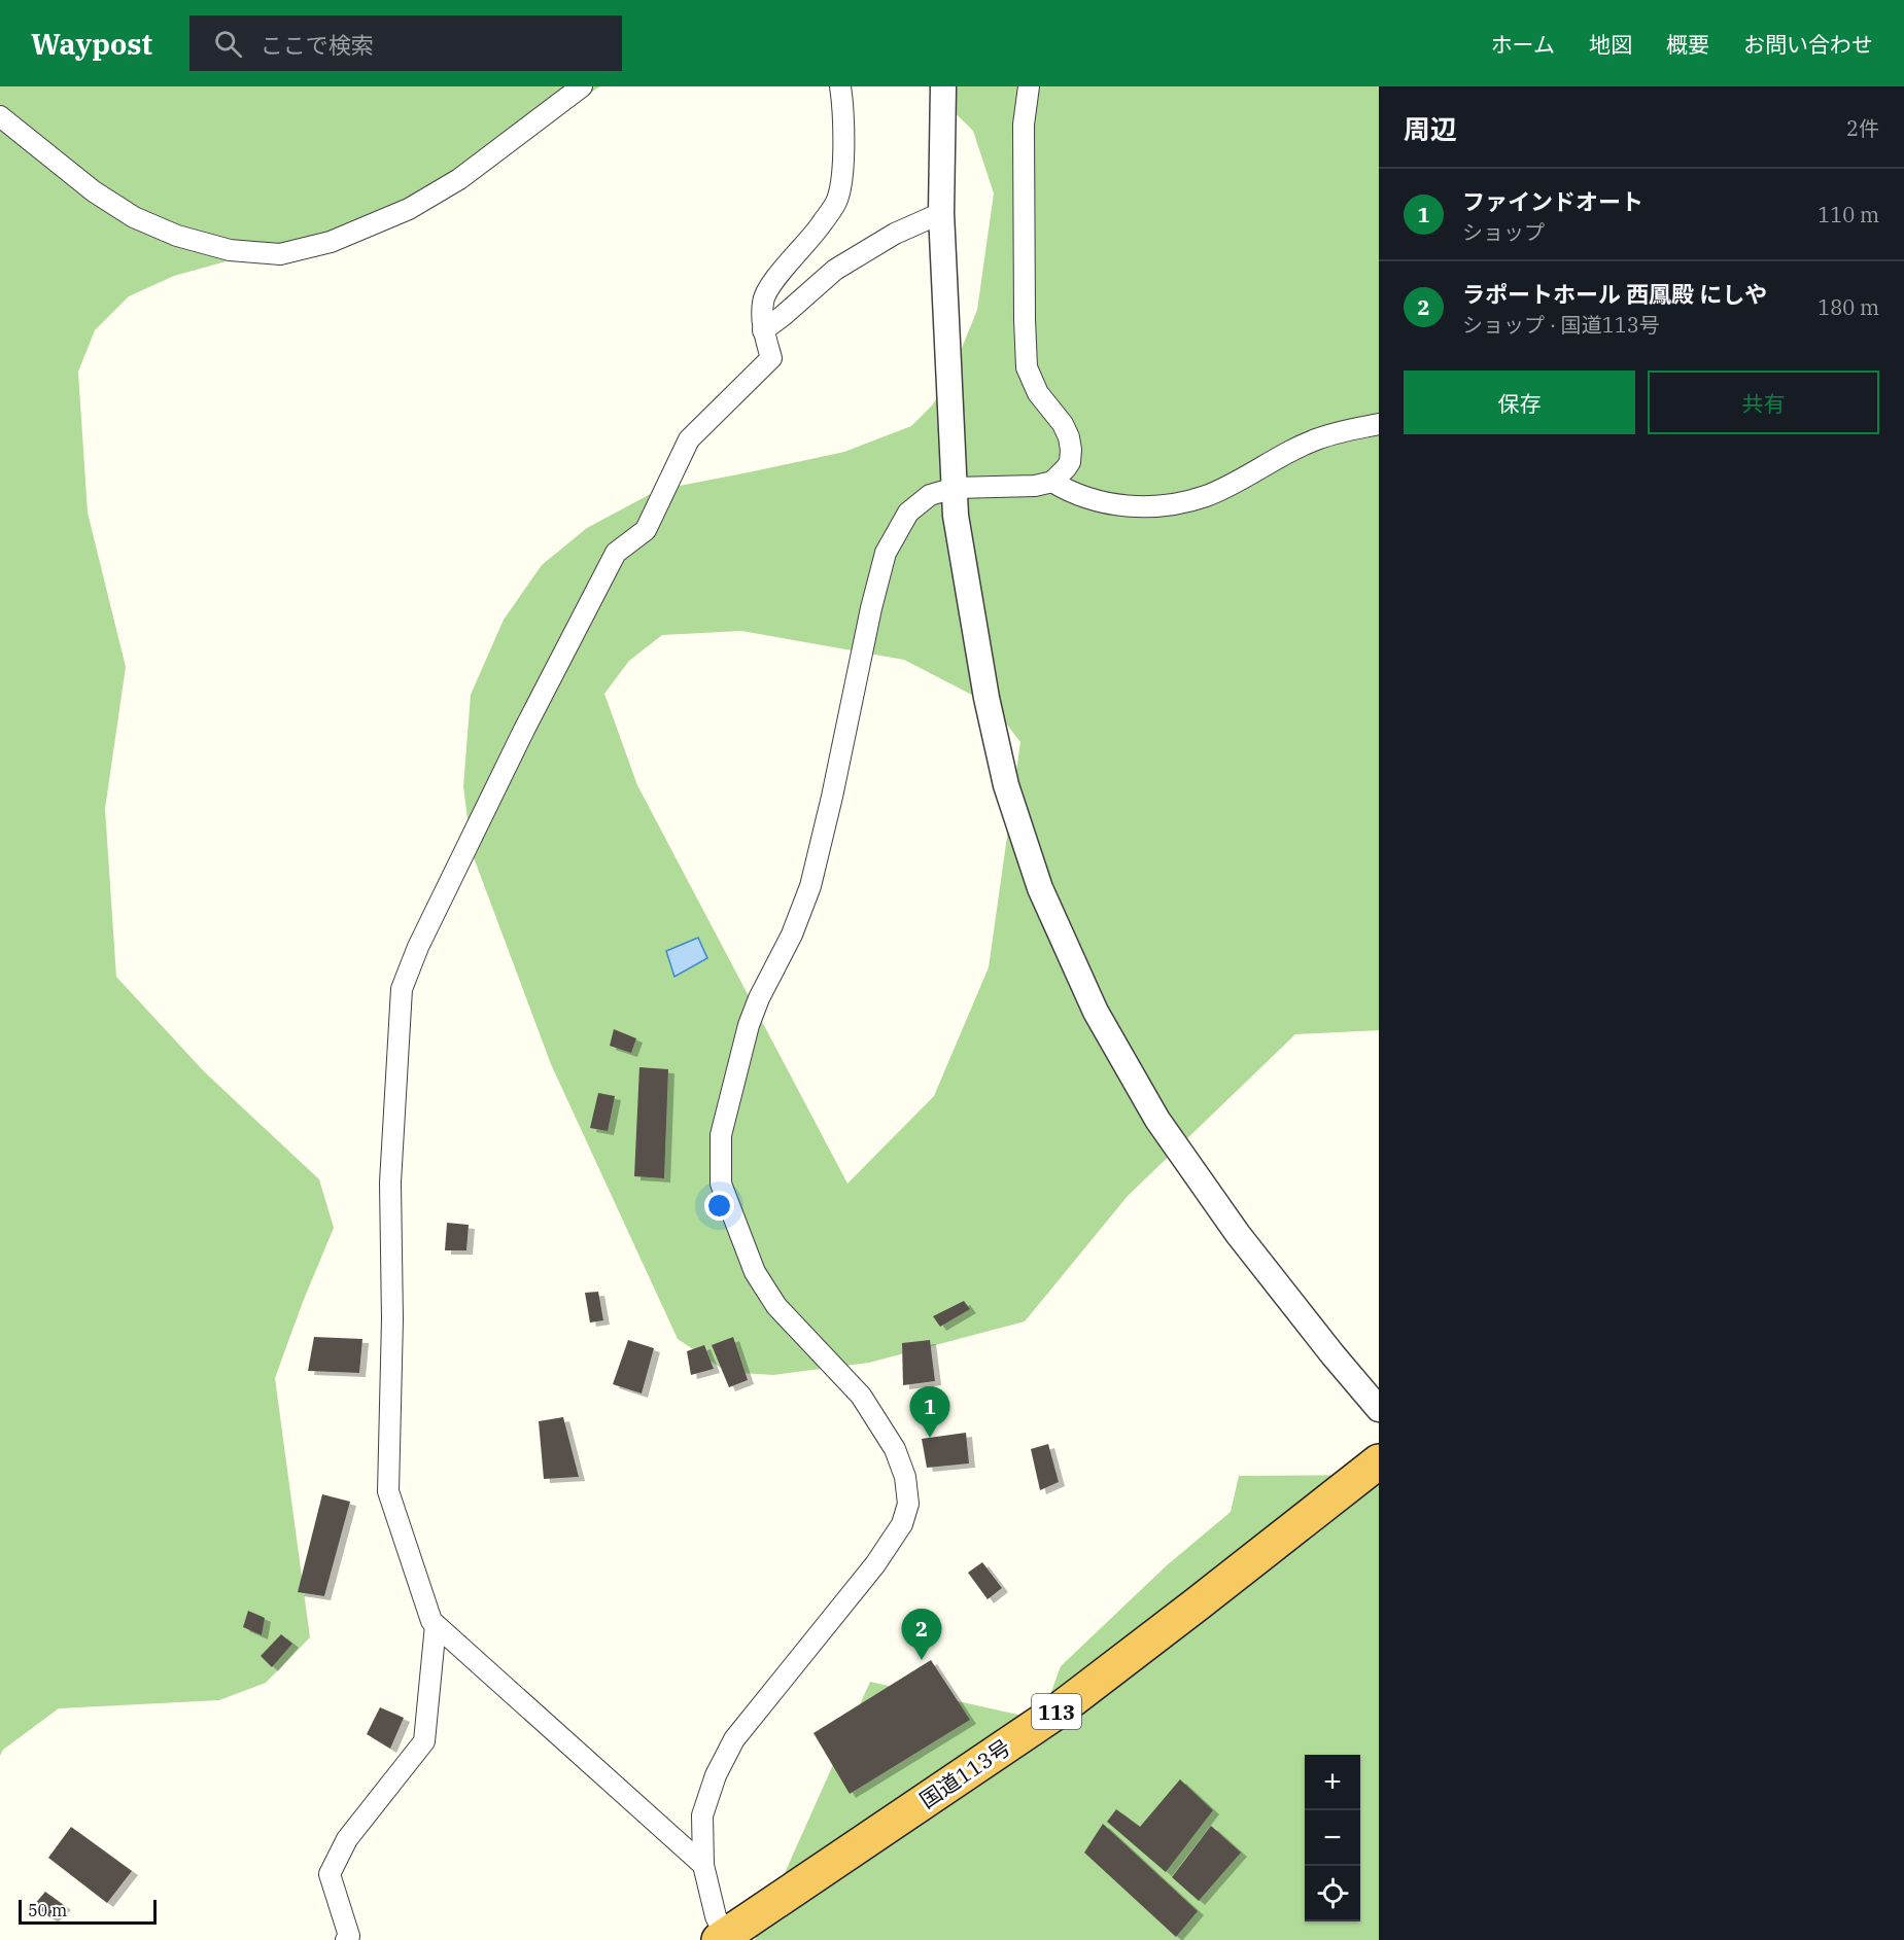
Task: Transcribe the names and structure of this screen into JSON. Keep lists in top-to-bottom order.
{
  "streets": {
    "highway": ["113", "国道113号"]
  },
  "scale_bar": "50 m",
  "page": {
    "header": "Waypost",
    "search": "ここで検索",
    "nav": [
      "ホーム",
      "地図",
      "概要",
      "お問い合わせ"
    ],
    "heading": ["周辺", "2件"],
    "list": [
      {
        "mark": "1",
        "name": "ファインドオート",
        "note": "ショップ",
        "value": "110 m"
      },
      {
        "mark": "2",
        "name": "ラポートホール 西鳳殿 にしや",
        "note": "ショップ · 国道113号",
        "value": "180 m"
      }
    ],
    "buttons": ["保存", "共有"],
    "pins": ["1", "2"],
    "map_buttons": ["+", "−"],
    "scale": "50 m"
  }
}
